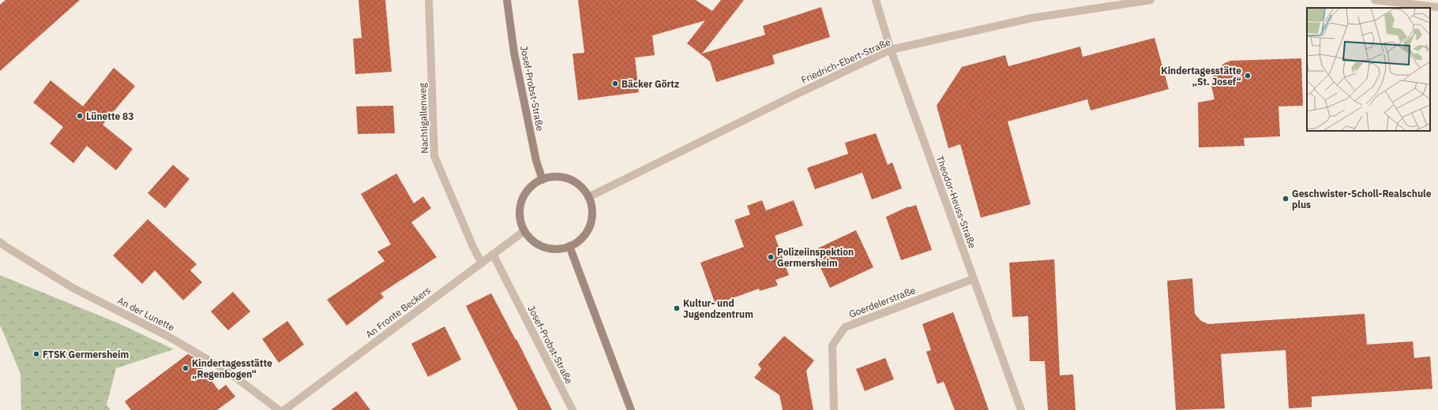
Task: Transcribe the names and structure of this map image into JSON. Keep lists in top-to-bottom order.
{
  "streets": {
    "main road": ["Josef-Probst-Straße"],
    "street": [
      "Friedrich-Ebert-Straße",
      "Nachtigallenweg",
      "Theodor-Heuss-Straße",
      "Goerdelerstraße",
      "An Fronte Beckers",
      "An der Lunette"
    ]
  },
  "crossings": [
    ["Friedrich-Ebert-Straße", "Josef-Probst-Straße"],
    ["Friedrich-Ebert-Straße", "Theodor-Heuss-Straße"],
    ["Friedrich-Ebert-Straße", "An Fronte Beckers"],
    ["Josef-Probst-Straße", "An Fronte Beckers"],
    ["Nachtigallenweg", "An Fronte Beckers"],
    ["Theodor-Heuss-Straße", "Goerdelerstraße"]
  ],
  "places": [
    "Kindertagesstätte „St. Josef“",
    "Bäcker Görtz",
    "Lünette 83",
    "Geschwister-Scholl-Realschule plus",
    "Polizeiinspektion Germersheim",
    "Kultur- und Jugendzentrum",
    "FTSK Germersheim",
    "Kindertagesstätte „Regenbogen“"
  ]
}
